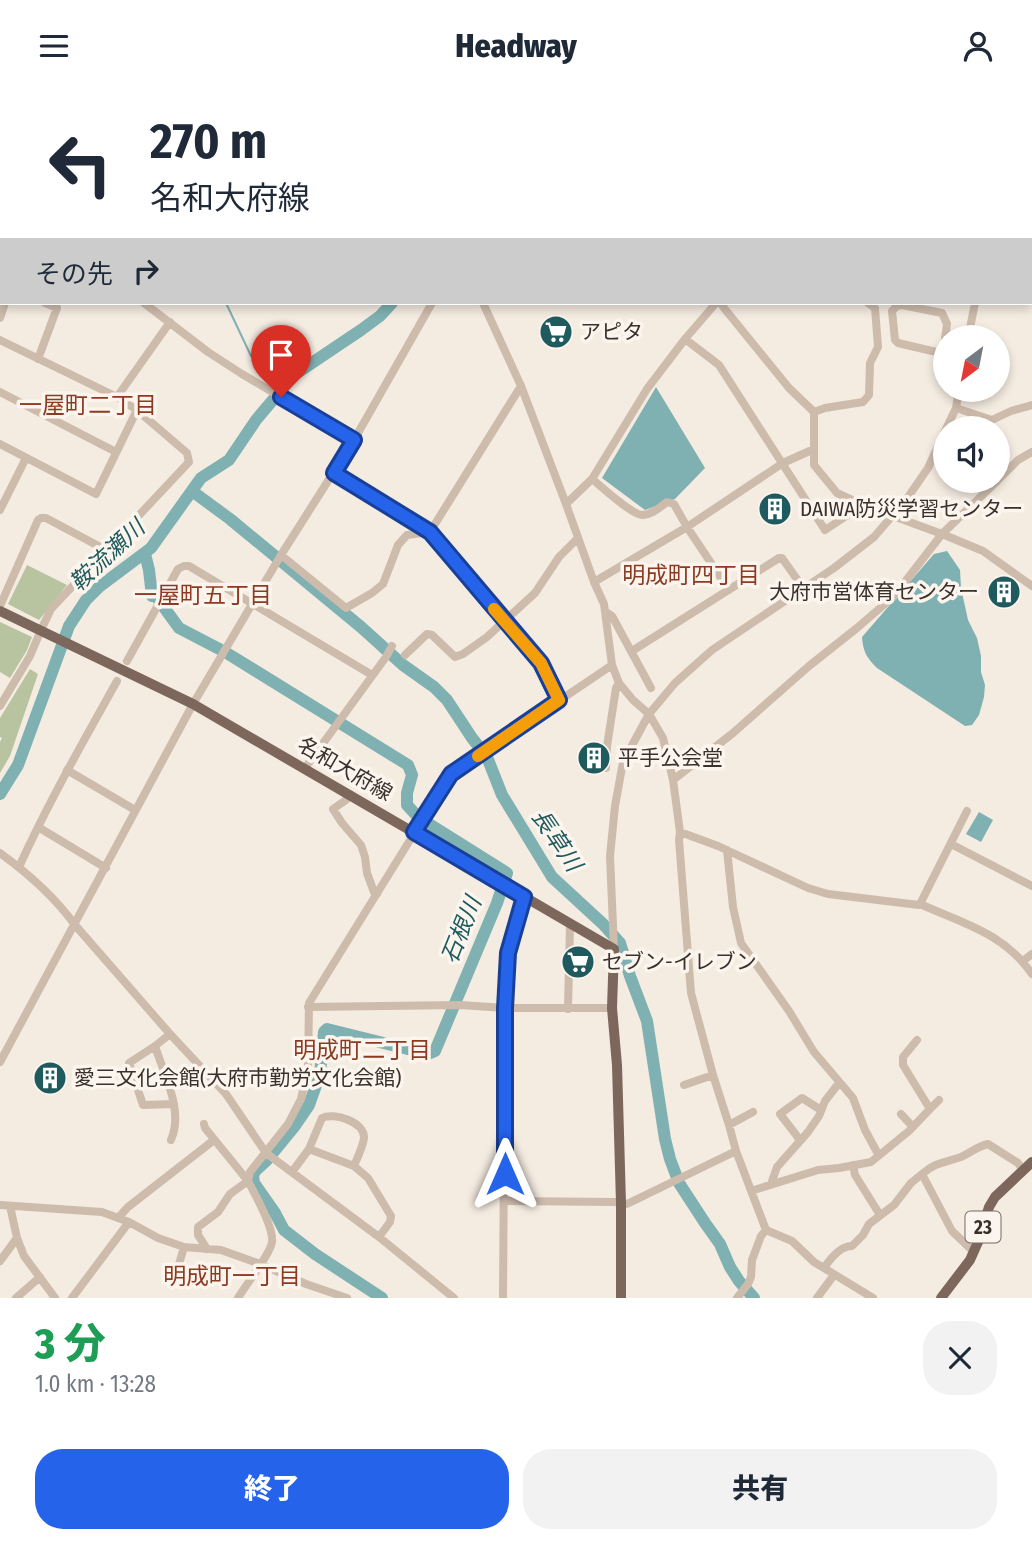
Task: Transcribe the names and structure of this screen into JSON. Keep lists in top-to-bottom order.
{
  "streets": {
    "main road": ["名和大府線", "23"]
  },
  "districts": [
    "一屋町二丁目",
    "明成町四丁目",
    "一屋町五丁目",
    "明成町二丁目",
    "明成町一丁目"
  ],
  "water": ["鞍流瀬川", "長草川", "石根川"],
  "places": {
    "supermarket": ["アピタ", "セブン-イレブン"],
    "building": [
      "DAIWA防災学習センター",
      "大府市営体育センター",
      "平手公会堂",
      "愛三文化会館(大府市勤労文化会館)"
    ]
  },
  "north": "bottom left",
  "page": {
    "header": "Headway",
    "turn": ["270 m", "名和大府線"],
    "then": "その先",
    "heading": ["3 分", "1.0 km · 13:28"],
    "buttons": ["終了", "共有"]
  }
}
